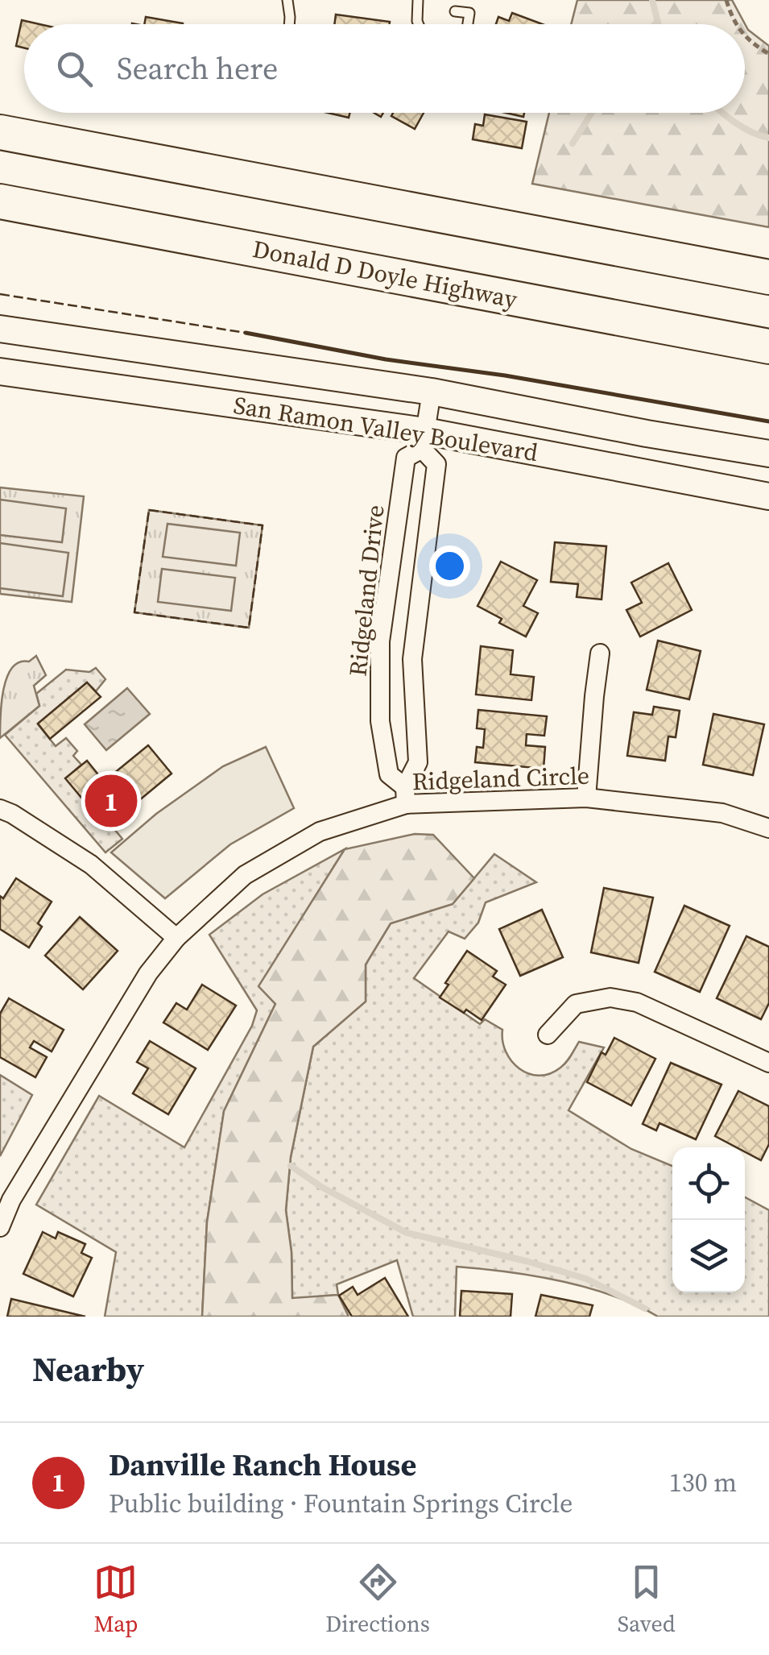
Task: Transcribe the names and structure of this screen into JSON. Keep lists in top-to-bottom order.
{
  "streets": {
    "highway": ["Donald D Doyle Highway"],
    "main road": ["San Ramon Valley Boulevard"],
    "street": ["Ridgeland Drive", "Ridgeland Circle"]
  },
  "crossings": [
    ["San Ramon Valley Boulevard", "Ridgeland Drive"],
    ["Ridgeland Drive", "Ridgeland Circle"]
  ],
  "page": {
    "search": "Search here",
    "pins": "1",
    "heading": "Nearby",
    "list": [
      {
        "mark": "1",
        "name": "Danville Ranch House",
        "note": "Public building · Fountain Springs Circle",
        "value": "130 m"
      }
    ],
    "nav": ["Map", "Directions", "Saved"]
  }
}
